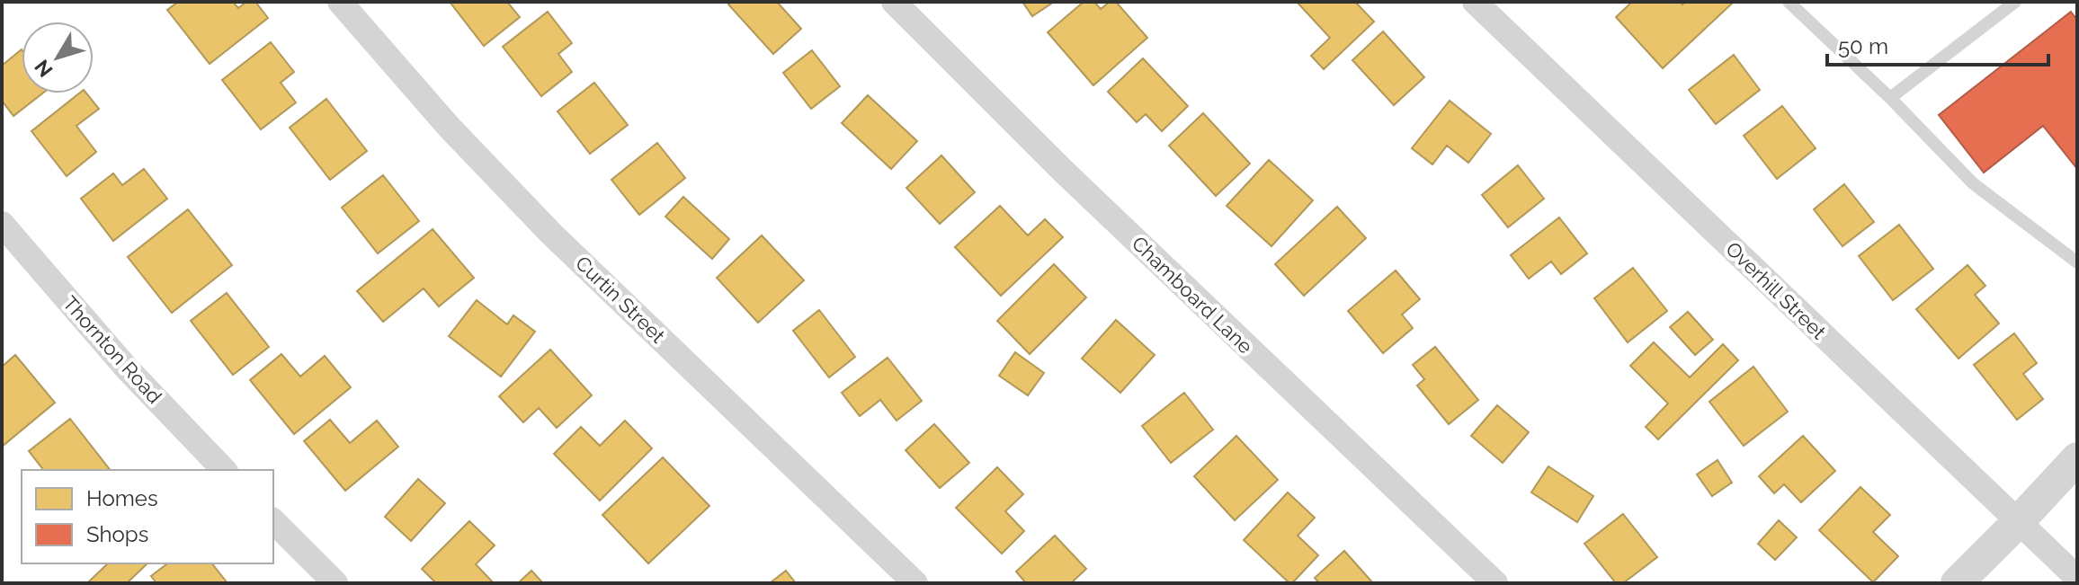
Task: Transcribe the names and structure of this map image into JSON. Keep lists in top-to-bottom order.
{
  "streets": {
    "street": [
      "Overhill Street",
      "Chamboard Lane",
      "Curtin Street",
      "Thornton Road"
    ]
  },
  "legend": ["Homes", "Shops"],
  "scale_bar": "50 m",
  "north": "bottom left"
}
